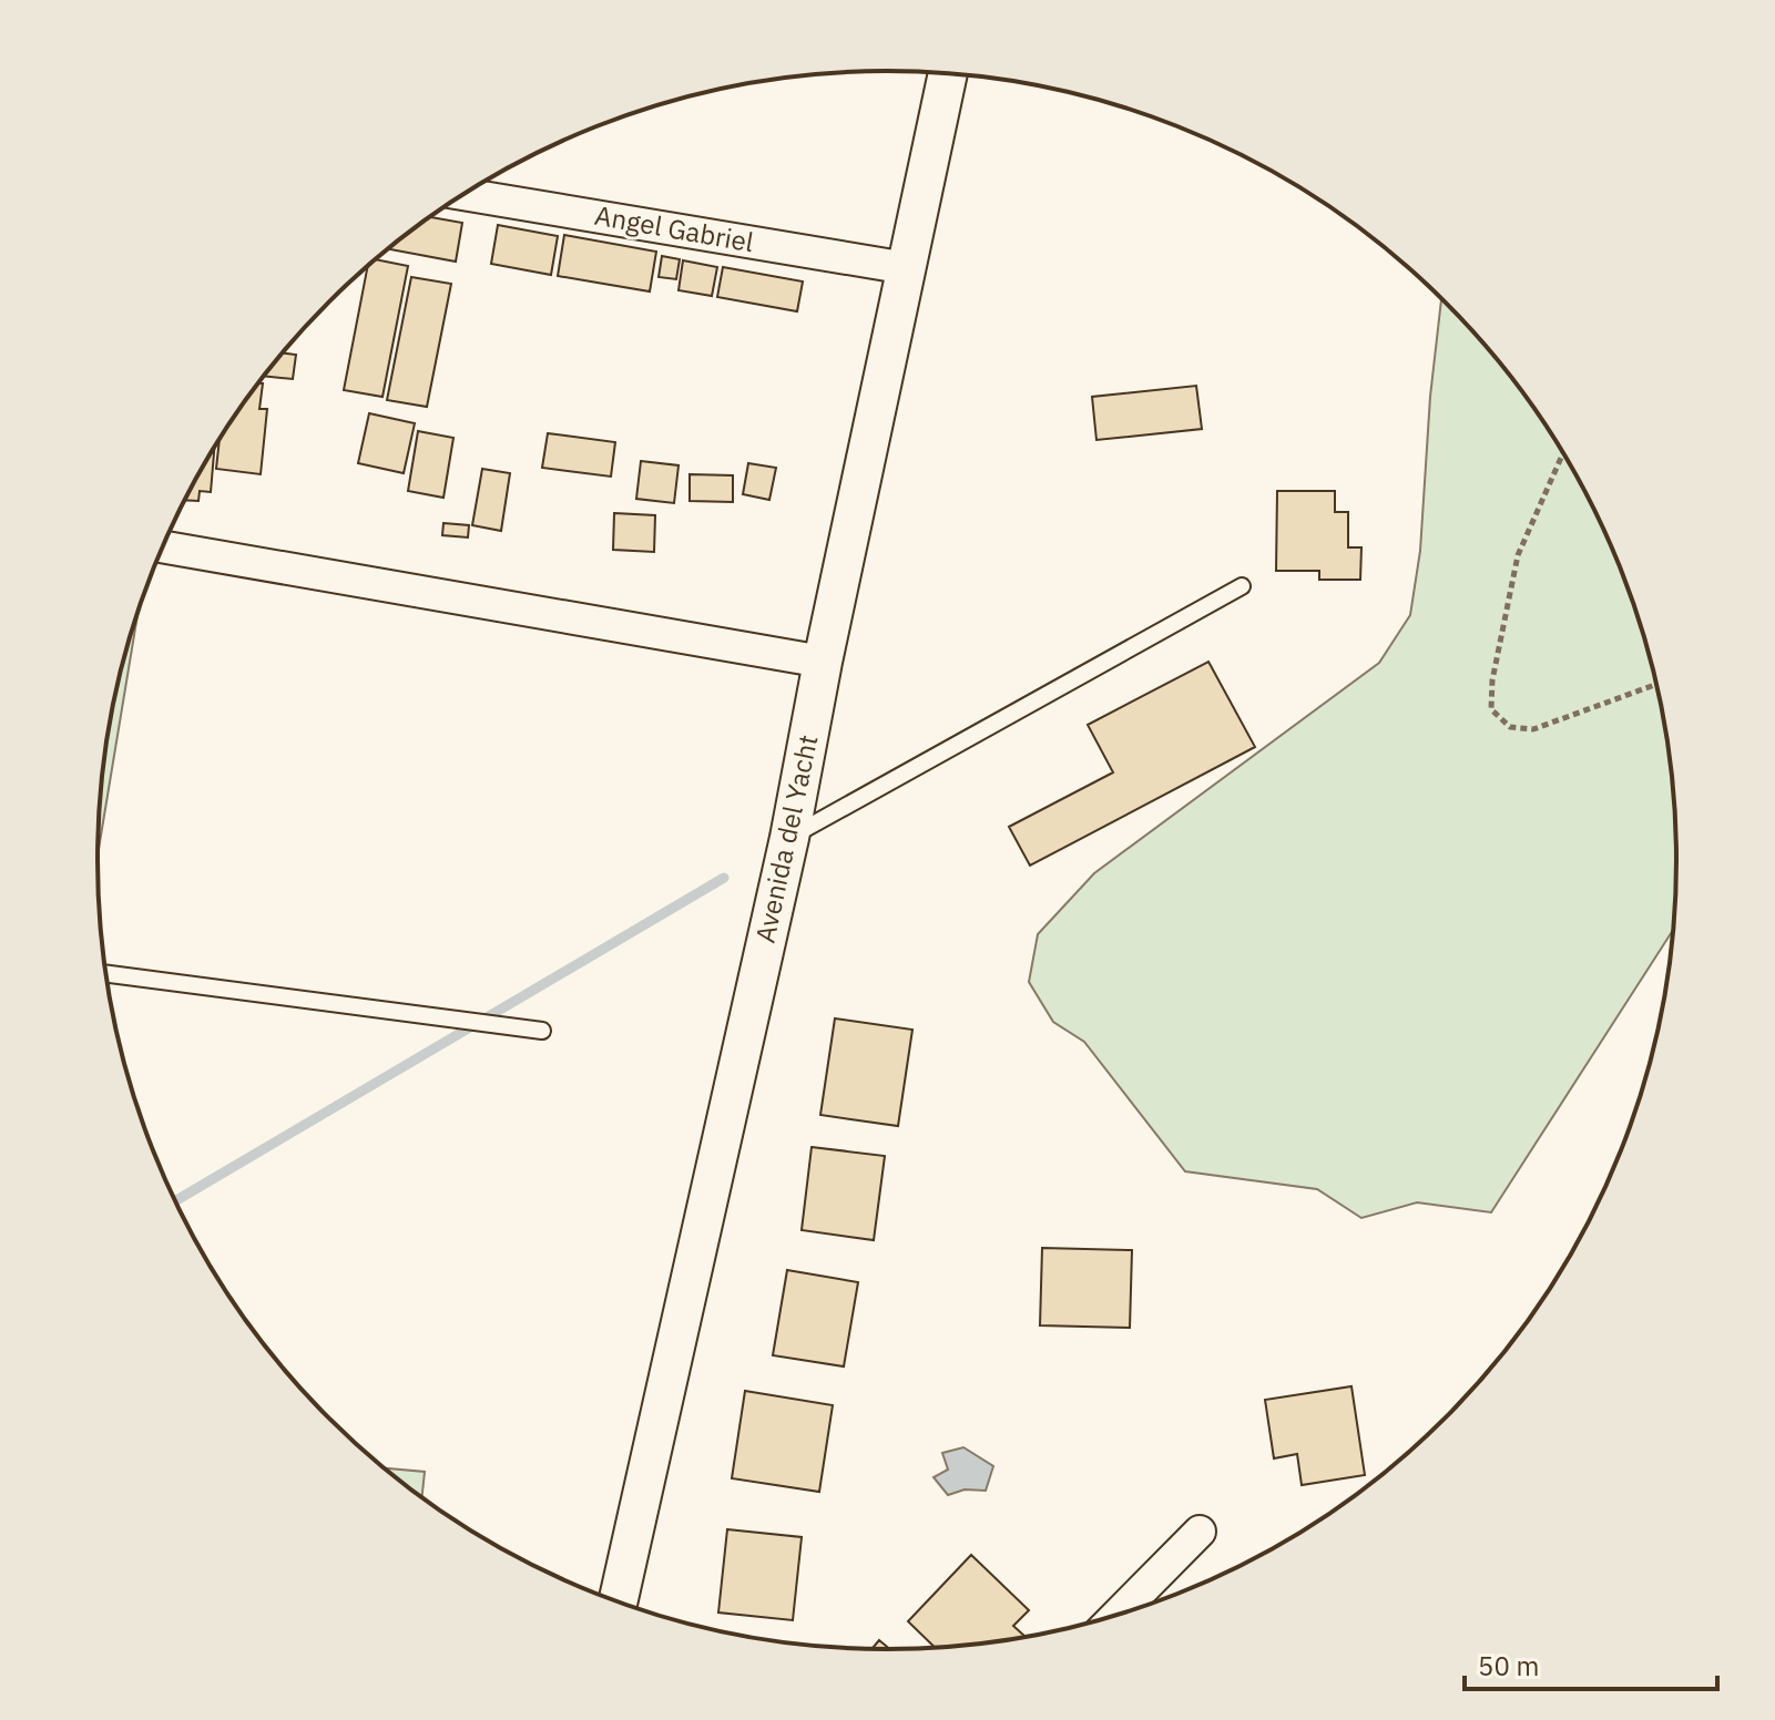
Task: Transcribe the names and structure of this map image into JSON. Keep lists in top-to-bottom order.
{
  "streets": {
    "street": ["Angel Gabriel", "Avenida del Yacht"]
  },
  "crossings": [
    ["Angel Gabriel", "Avenida del Yacht"]
  ],
  "scale_bar": "50 m"
}
